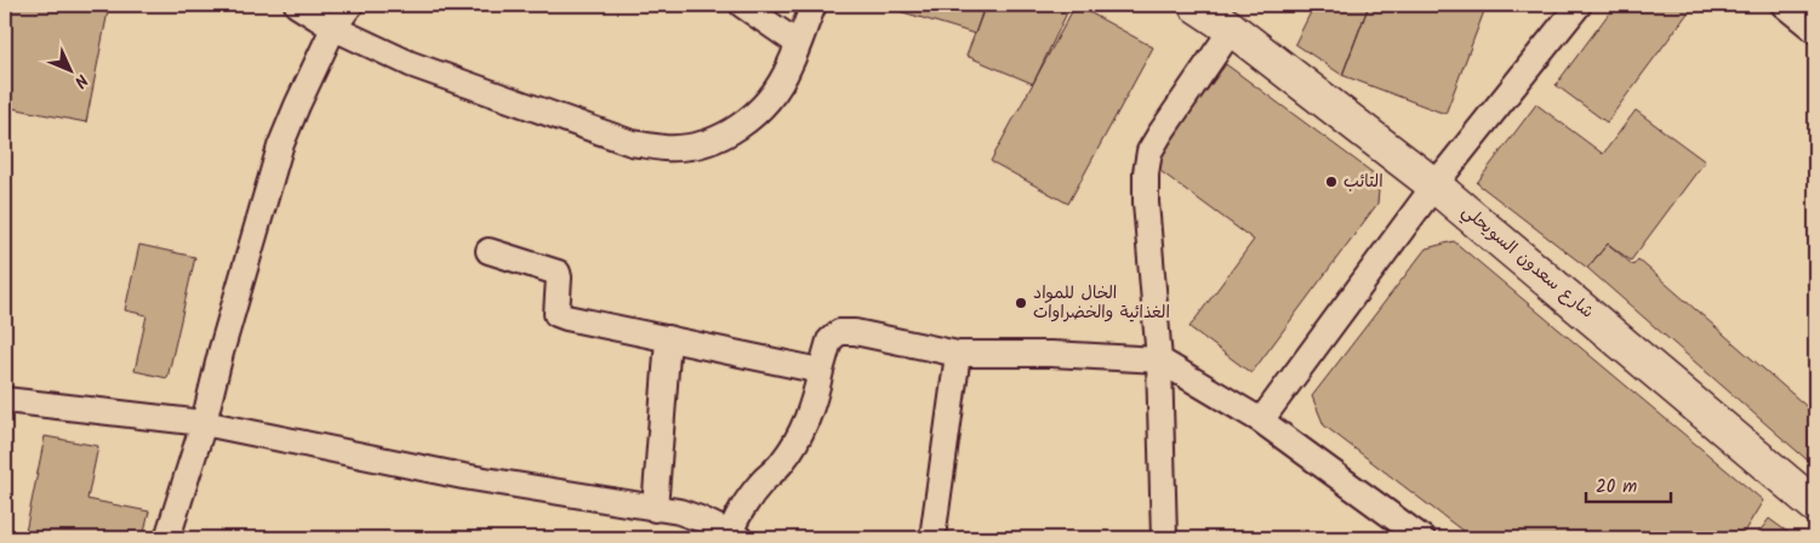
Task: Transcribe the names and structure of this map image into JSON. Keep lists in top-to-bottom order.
{
  "streets": {
    "main road": ["شارع سعدون السويحلي"]
  },
  "places": ["التائب", "الخال للمواد الغذائية والخضراوات"],
  "scale_bar": "20 m",
  "north": "bottom right"
}
